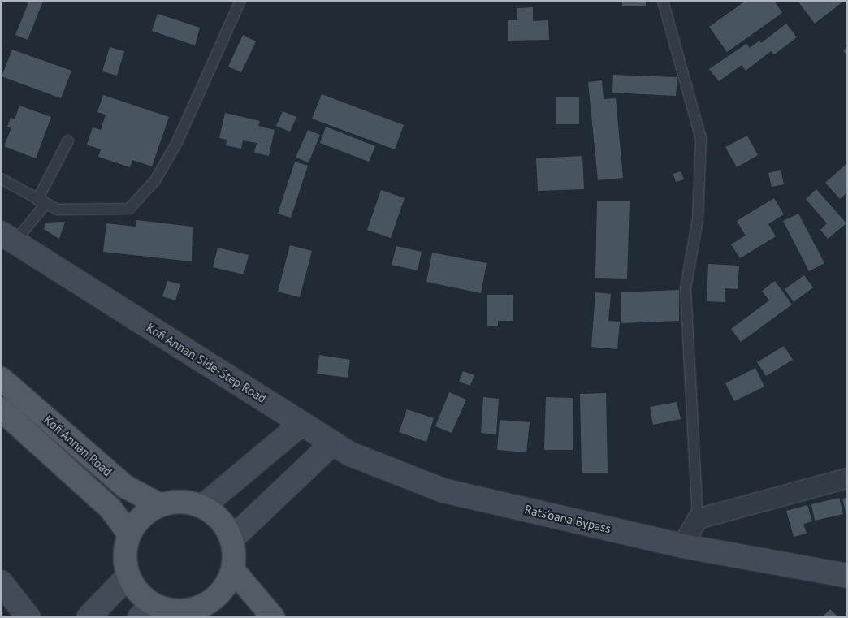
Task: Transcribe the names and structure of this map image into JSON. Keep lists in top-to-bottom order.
{
  "streets": {
    "main road": ["Kofi Annan Road"],
    "street": ["Kofi Annan Side-Step Road", "Rats'oana Bypass"]
  },
  "crossings": [
    ["Kofi Annan Side-Step Road", "Rats'oana Bypass"]
  ]
}
